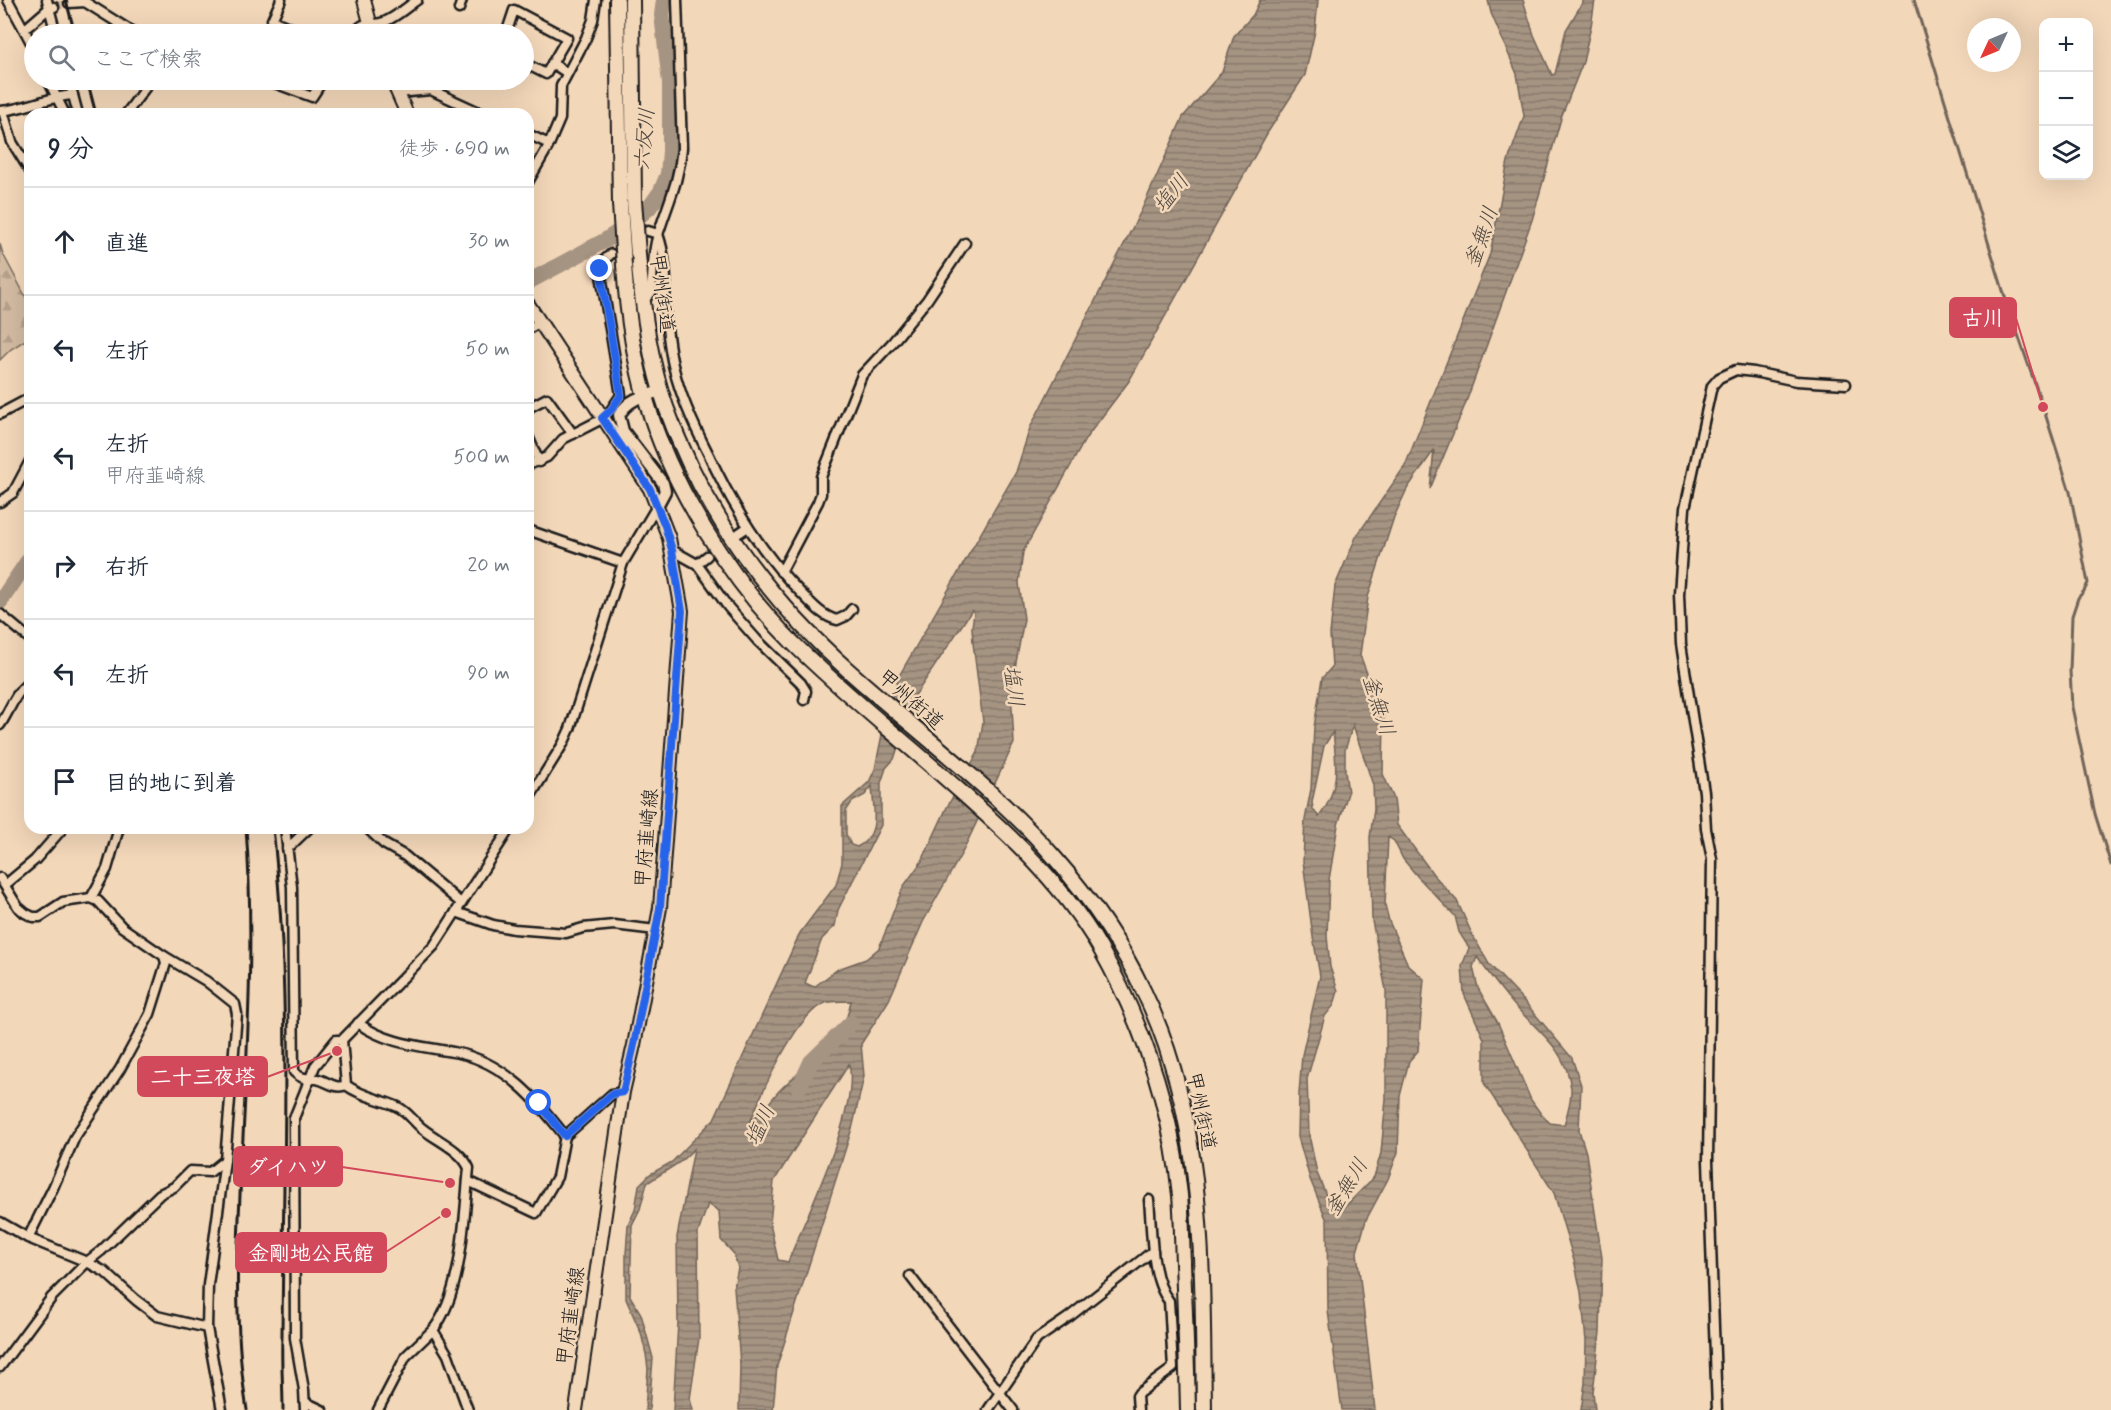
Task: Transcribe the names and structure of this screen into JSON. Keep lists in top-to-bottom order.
{
  "streets": {
    "highway": ["甲州街道"],
    "main road": ["甲府韮崎線"]
  },
  "water": ["六反川", "塩川", "釜無川"],
  "places": [
    "古川",
    "二十三夜塔",
    "ダイハツ",
    "金剛地公民館"
  ],
  "north": "bottom left",
  "page": {
    "map_buttons": ["+", "−"],
    "search": "ここで検索",
    "heading": ["9 分", "徒歩 · 690 m"],
    "list": [
      ["直進", "30 m"],
      ["左折", "50 m"],
      ["左折", "甲府韮崎線", "500 m"],
      ["右折", "20 m"],
      ["左折", "90 m"],
      "目的地に到着"
    ]
  }
}
